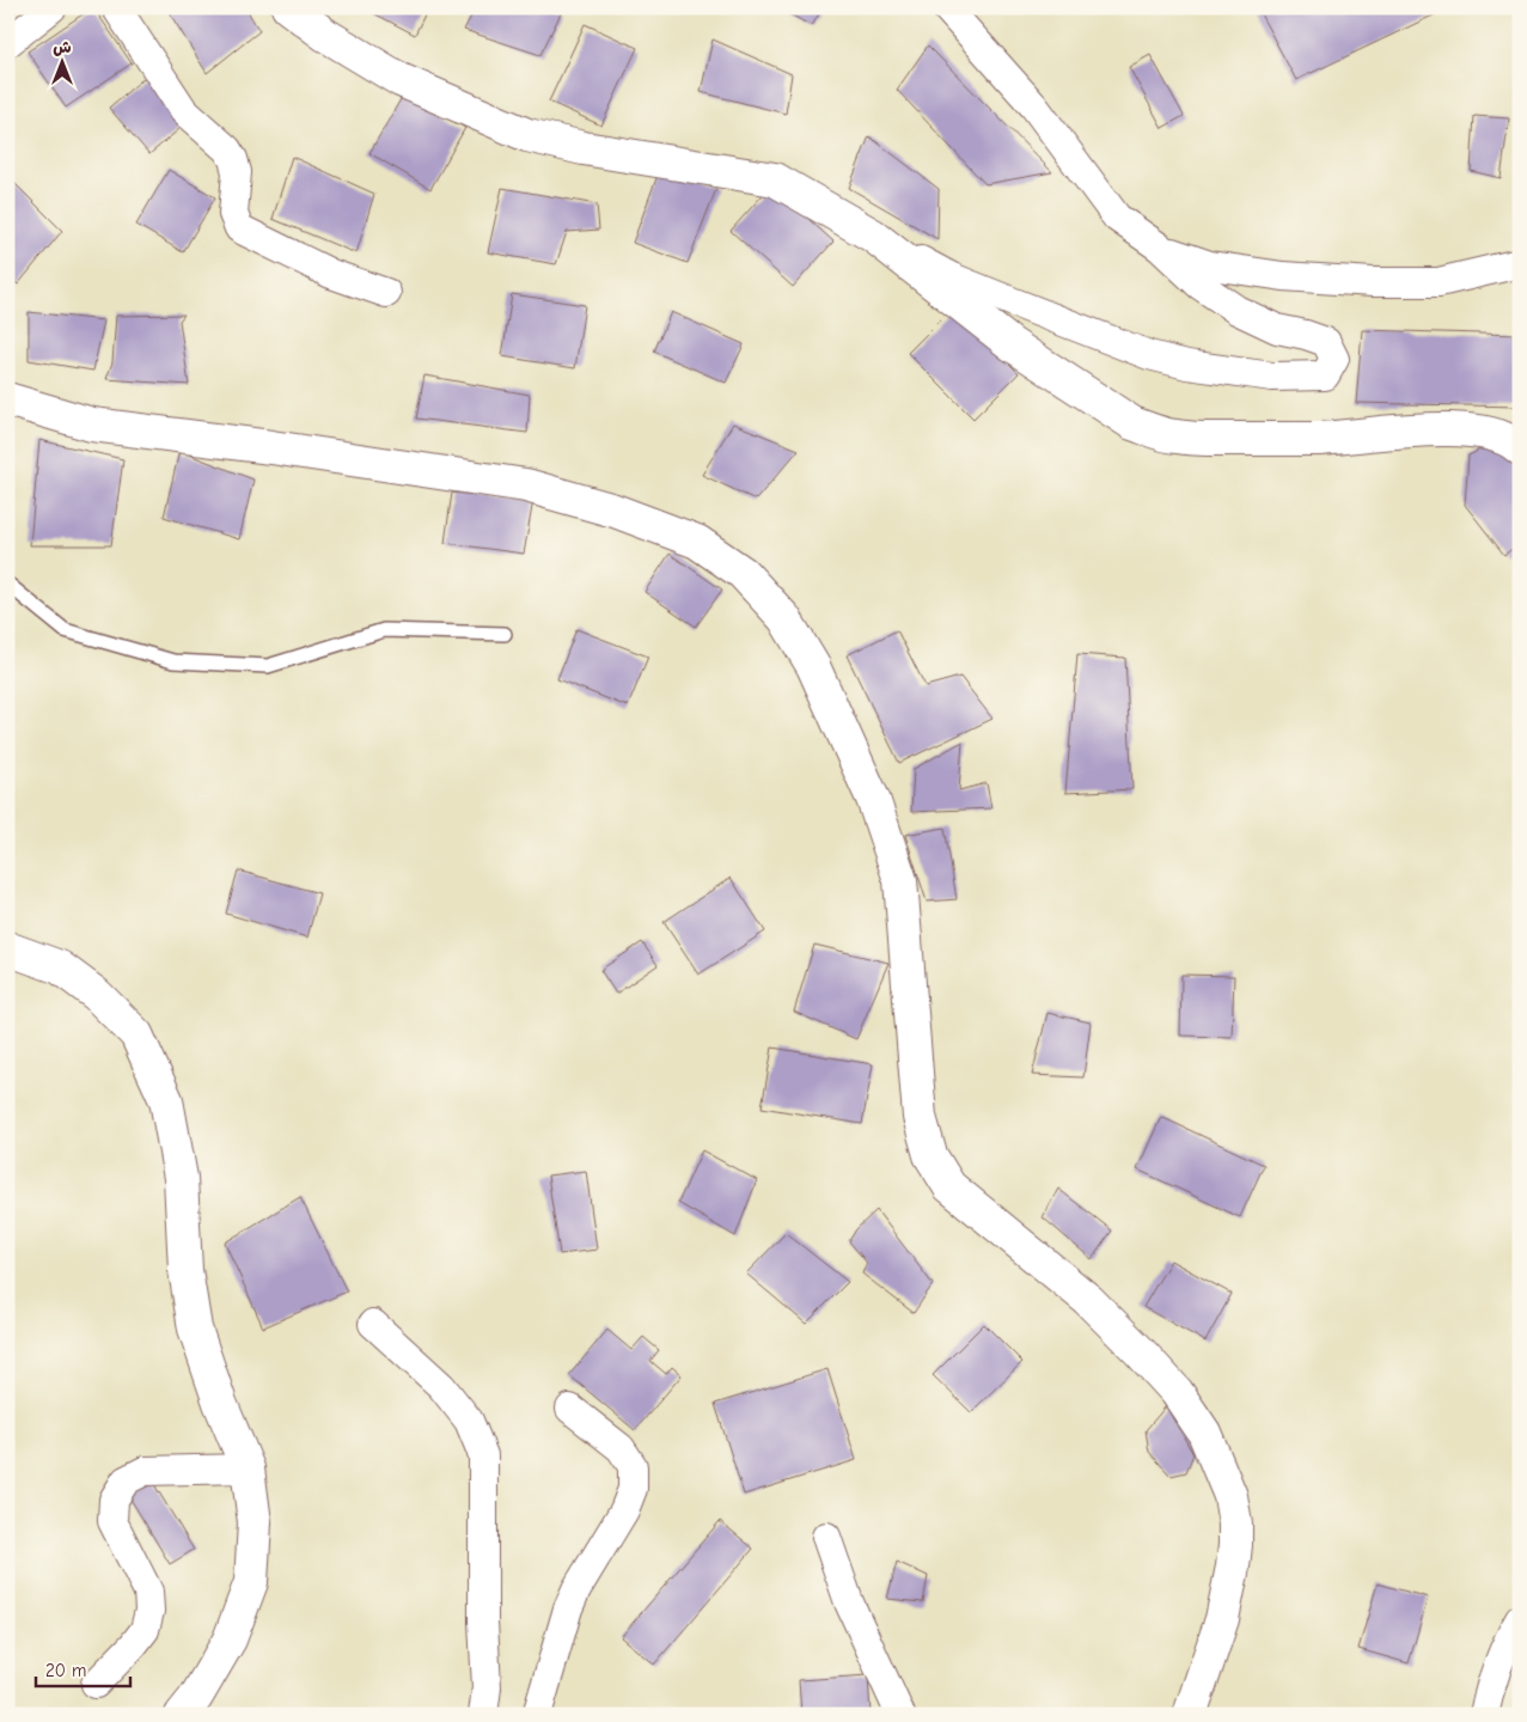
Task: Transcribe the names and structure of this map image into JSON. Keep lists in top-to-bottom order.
{
  "scale_bar": "20 m",
  "north": "top"
}
